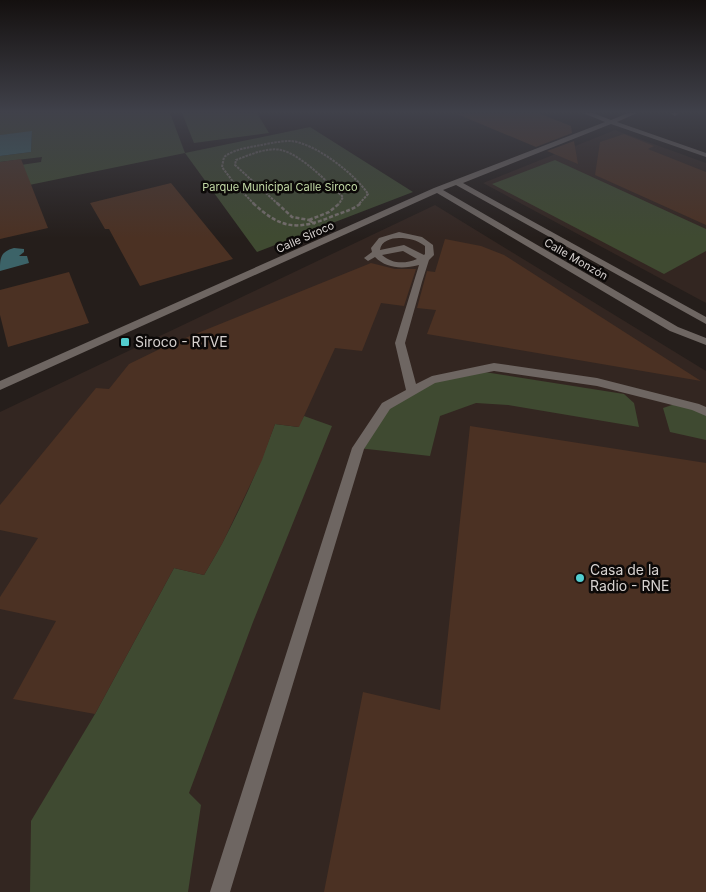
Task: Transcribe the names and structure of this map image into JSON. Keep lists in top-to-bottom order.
{
  "streets": {
    "street": ["Calle Siroco", "Calle Monzón"]
  },
  "crossings": [
    ["Calle Siroco", "Calle Monzón"]
  ],
  "parks": ["Parque Municipal Calle Siroco"],
  "places": {
    "transit": ["Siroco - RTVE"],
    "other": ["Casa de la Radio - RNE"]
  }
}
